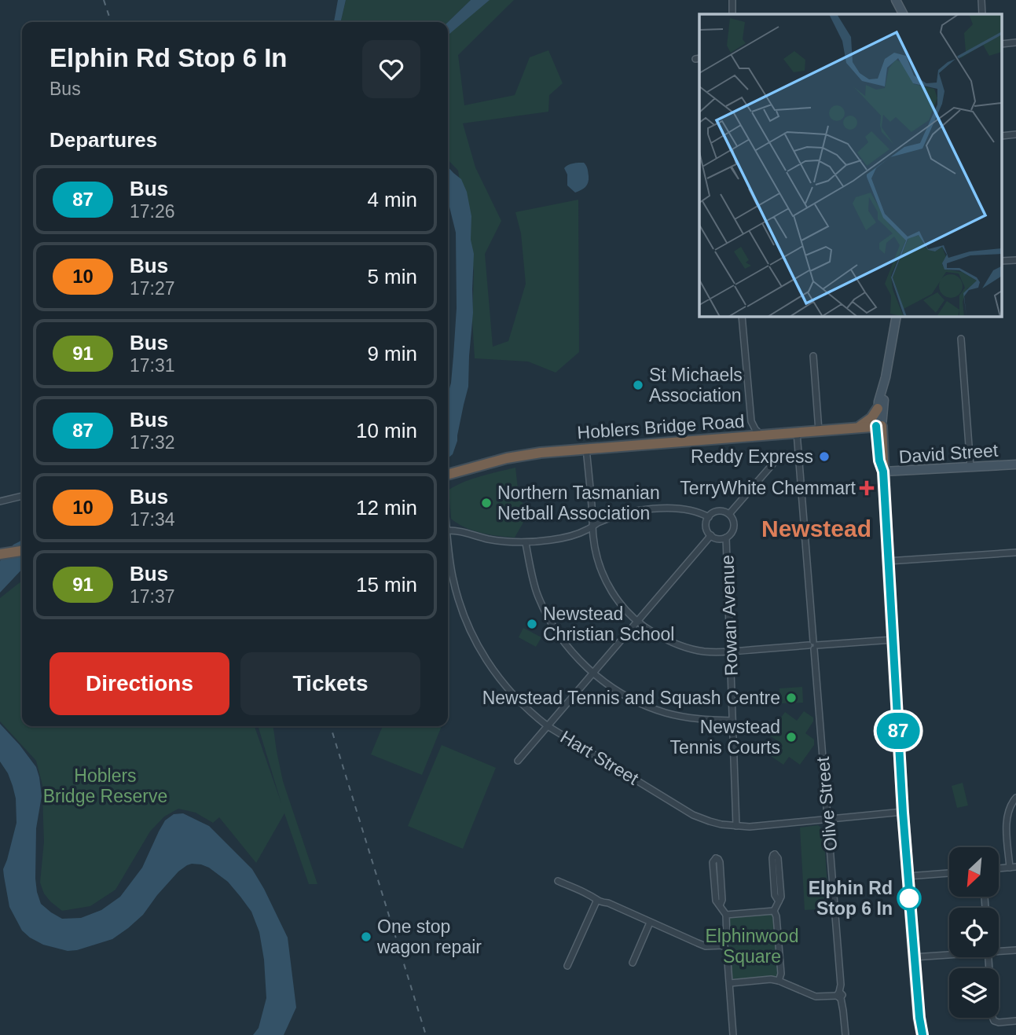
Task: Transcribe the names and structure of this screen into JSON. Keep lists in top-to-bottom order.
{
  "streets": {
    "highway": ["Hoblers Bridge Road"],
    "street": [
      "David Street",
      "Rowan Avenue",
      "Hart Street",
      "Olive Street"
    ]
  },
  "crossings": [
    ["Hoblers Bridge Road", "Olive Street"],
    ["Rowan Avenue", "Hart Street"],
    ["Hart Street", "Olive Street"]
  ],
  "districts": ["Newstead"],
  "parks": ["Hoblers Bridge Reserve", "Elphinwood Square"],
  "places": {
    "other": [
      "St Michaels Association",
      "Reddy Express",
      "Northern Tasmanian Netball Association",
      "Newstead Christian School",
      "Newstead Tennis and Squash Centre",
      "Newstead Tennis Courts",
      "Elphin Rd Stop 6 In",
      "One stop wagon repair"
    ],
    "health": ["TerryWhite Chemmart"]
  },
  "lines": ["bus line 87"],
  "north": "bottom left",
  "page": {
    "on_map": "87",
    "heading": [
      ["Elphin Rd Stop 6 In", "Bus"],
      "Departures"
    ],
    "list": [
      {
        "mark": "87",
        "name": "Bus",
        "note": "17:26",
        "value": "4 min"
      },
      {
        "mark": "10",
        "name": "Bus",
        "note": "17:27",
        "value": "5 min"
      },
      {
        "mark": "91",
        "name": "Bus",
        "note": "17:31",
        "value": "9 min"
      },
      {
        "mark": "87",
        "name": "Bus",
        "note": "17:32",
        "value": "10 min"
      },
      {
        "mark": "10",
        "name": "Bus",
        "note": "17:34",
        "value": "12 min"
      },
      {
        "mark": "91",
        "name": "Bus",
        "note": "17:37",
        "value": "15 min"
      }
    ],
    "buttons": ["Directions", "Tickets"]
  }
}
